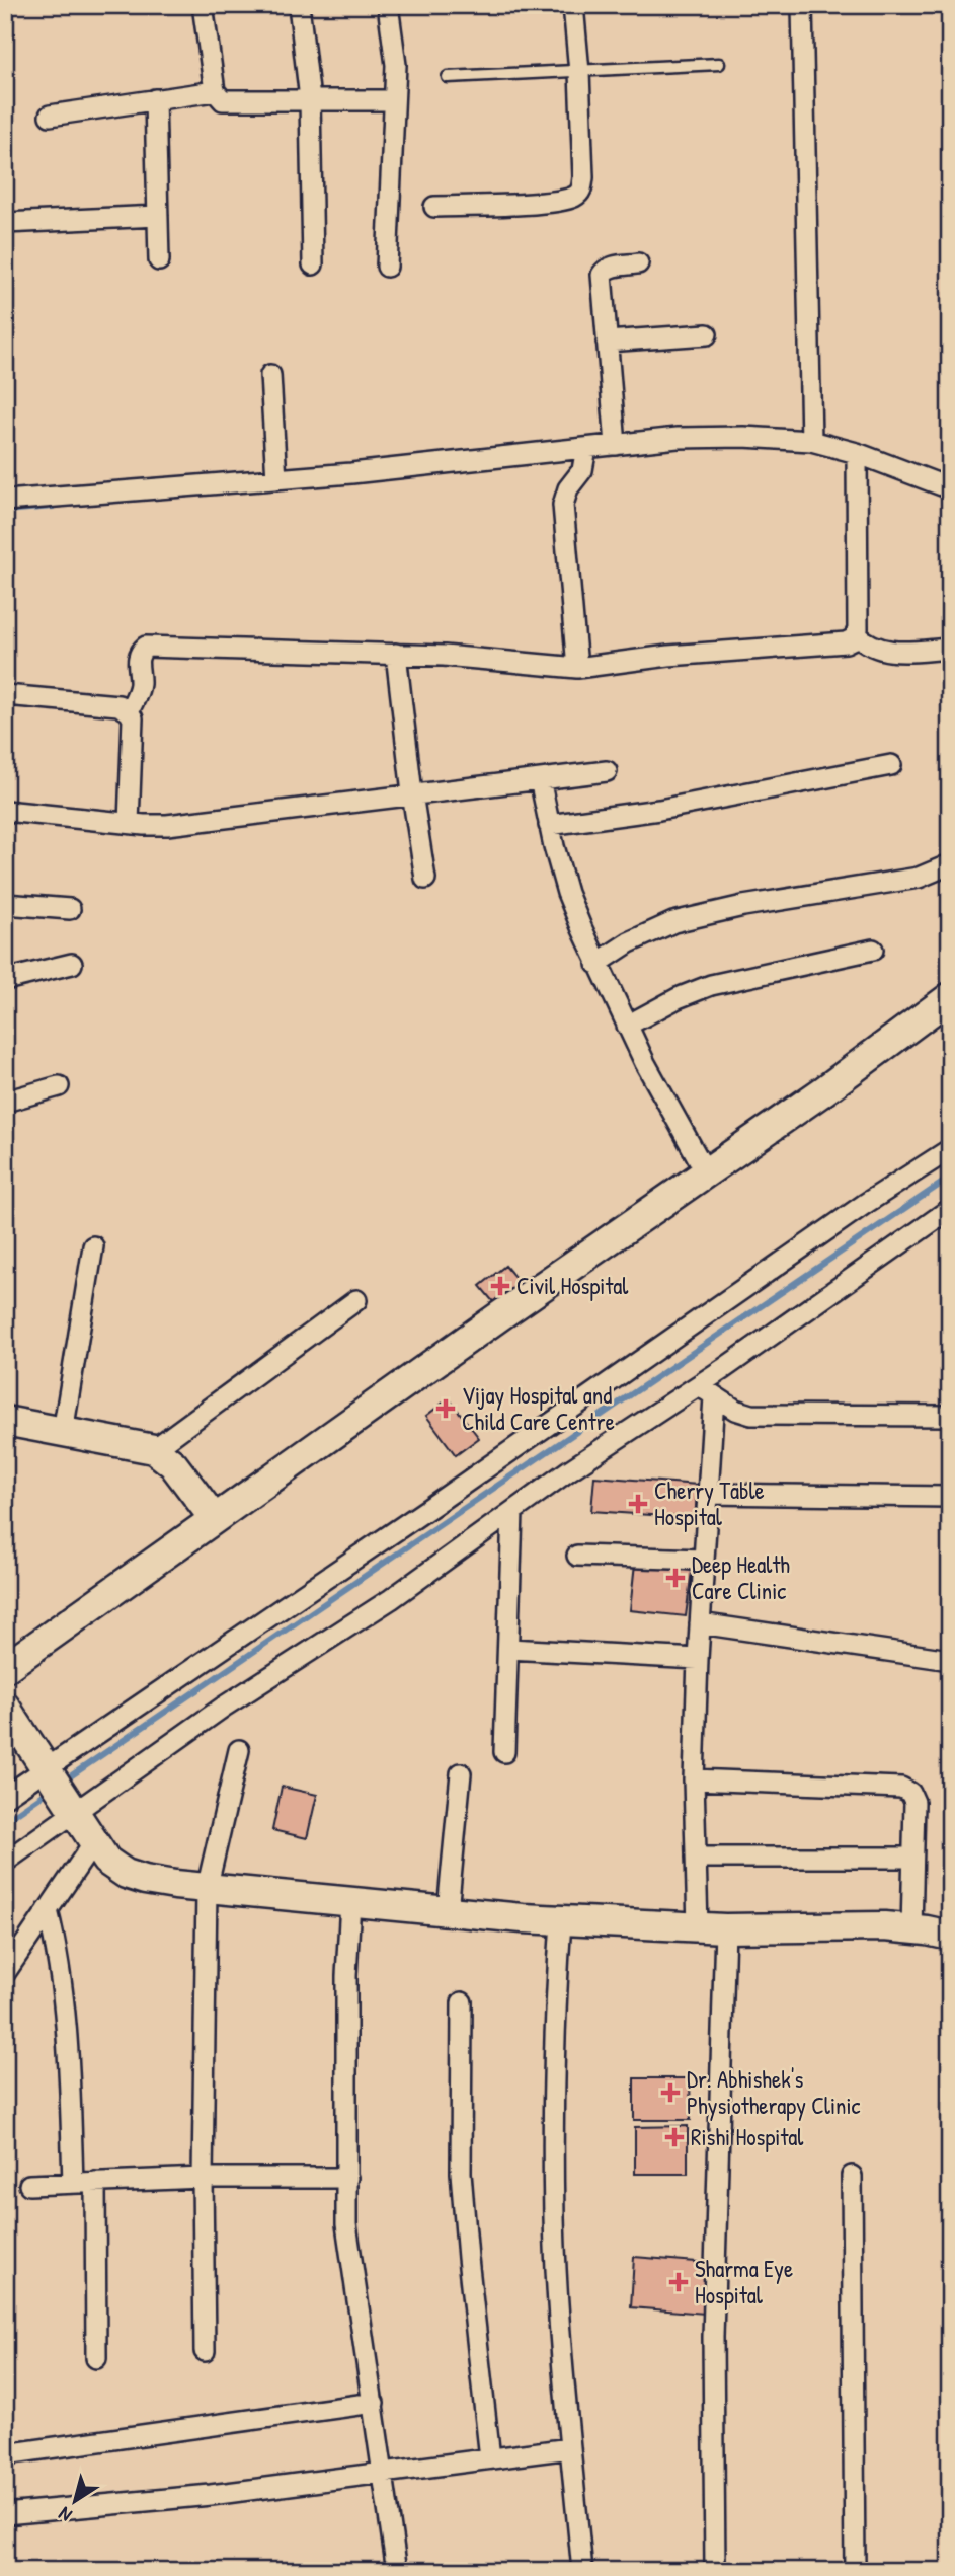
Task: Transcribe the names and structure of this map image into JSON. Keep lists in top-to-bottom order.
{
  "places": {
    "health": [
      "Civil Hospital",
      "Vijay Hospital and Child Care Centre",
      "Cherry Table Hospital",
      "Deep Health Care Clinic",
      "Dr. Abhishek's Physiotherapy Clinic",
      "Rishi Hospital",
      "Sharma Eye Hospital"
    ]
  },
  "north": "bottom left"
}
